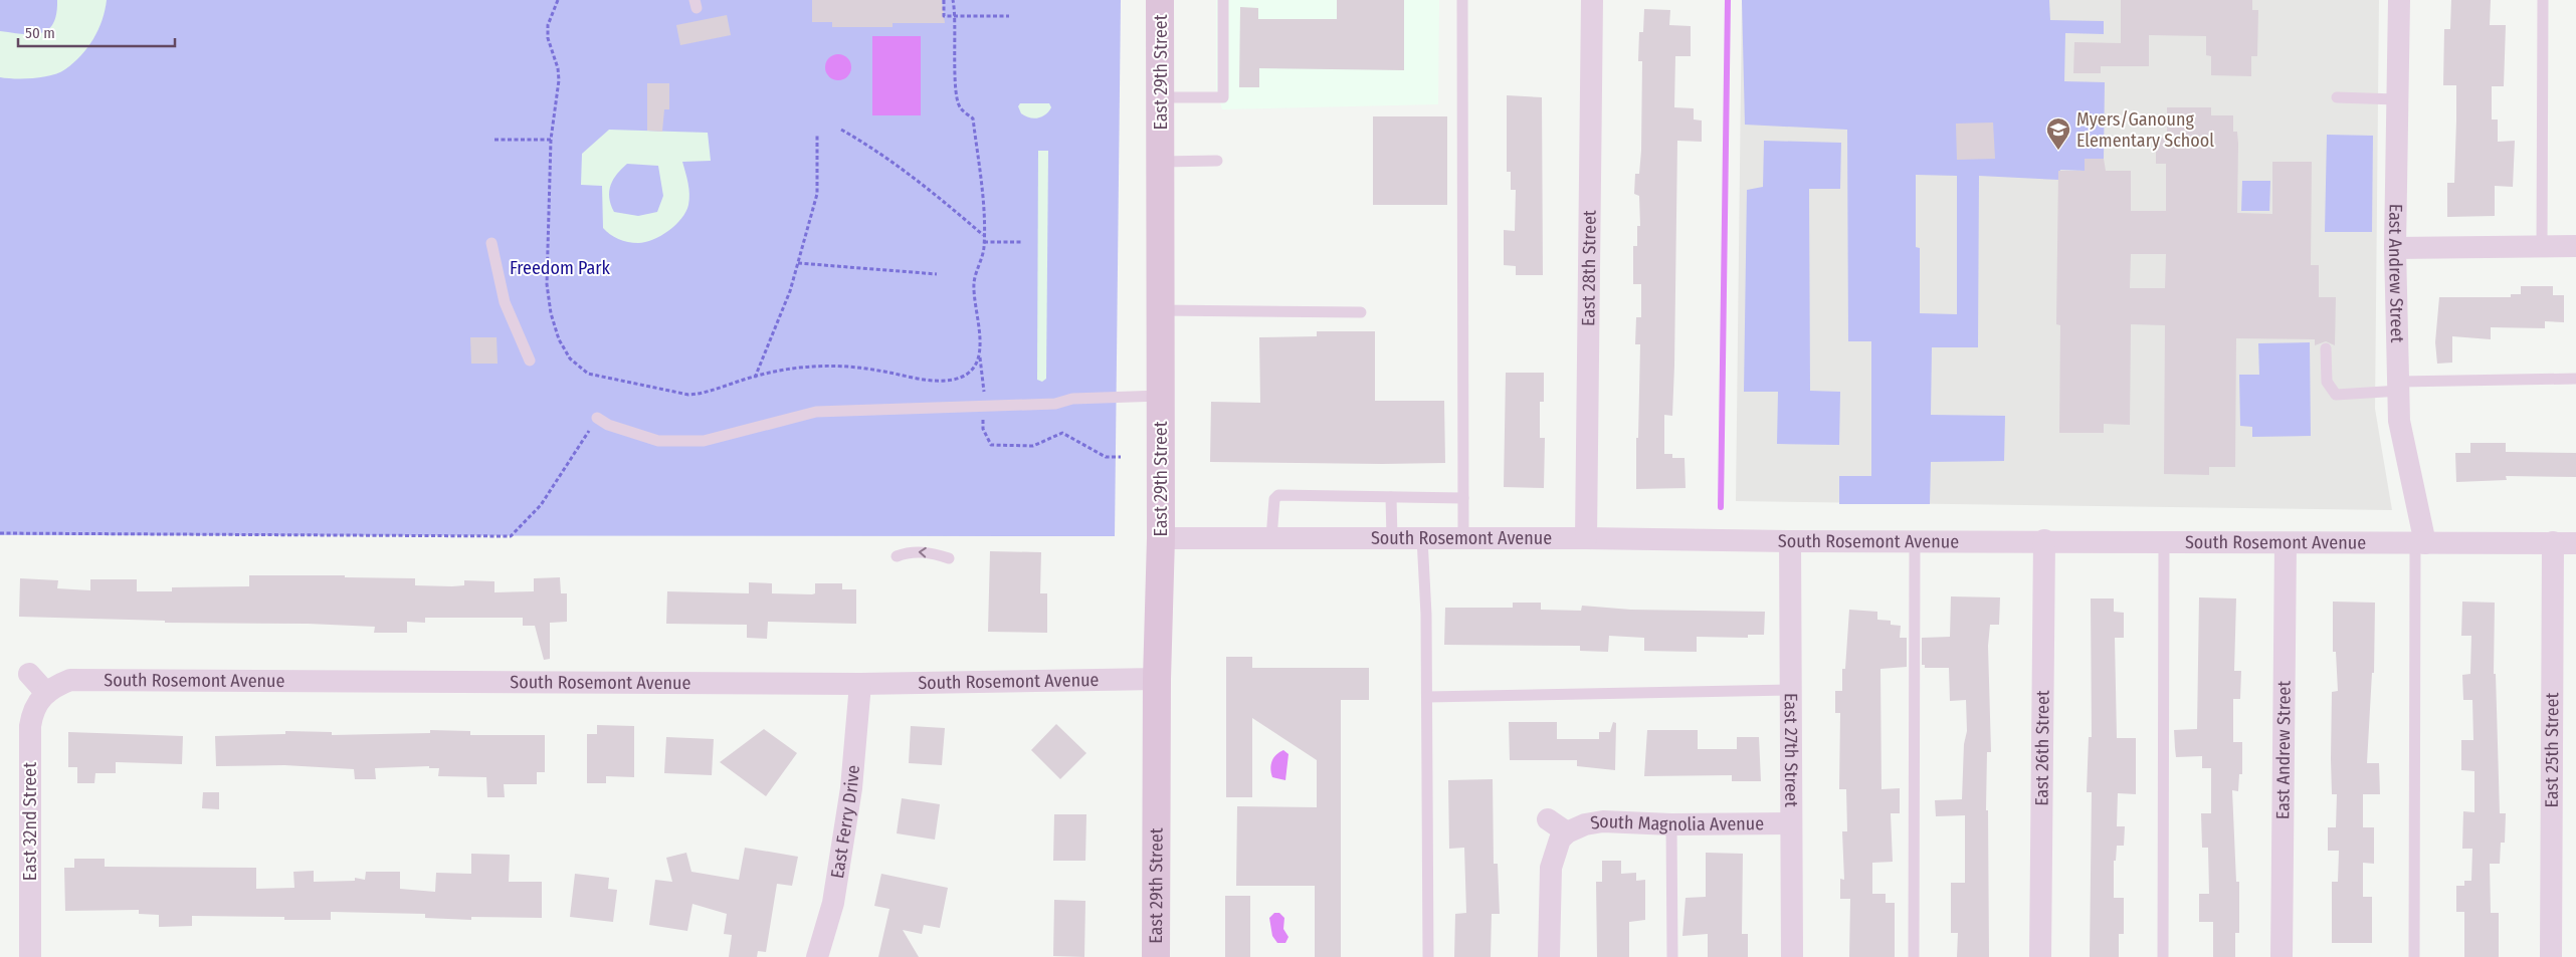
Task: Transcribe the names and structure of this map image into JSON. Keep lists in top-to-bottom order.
{
  "streets": {
    "street": [
      "East 29th Street",
      "East 28th Street",
      "East Andrew Street",
      "South Rosemont Avenue",
      "East 27th Street",
      "East 26th Street",
      "East 25th Street",
      "East 32nd Street",
      "East Ferry Drive",
      "South Magnolia Avenue"
    ]
  },
  "crossings": [
    ["East 29th Street", "South Rosemont Avenue"],
    ["East 28th Street", "South Rosemont Avenue"],
    ["East Andrew Street", "South Rosemont Avenue"],
    ["South Rosemont Avenue", "East 27th Street"],
    ["South Rosemont Avenue", "East 26th Street"],
    ["South Rosemont Avenue", "East 25th Street"],
    ["South Rosemont Avenue", "East 32nd Street"],
    ["South Rosemont Avenue", "East Ferry Drive"],
    ["East 27th Street", "South Magnolia Avenue"]
  ],
  "parks": ["Freedom Park"],
  "places": {
    "school or university": ["Myers/Ganoung Elementary School"]
  },
  "scale_bar": "50 m"
}
